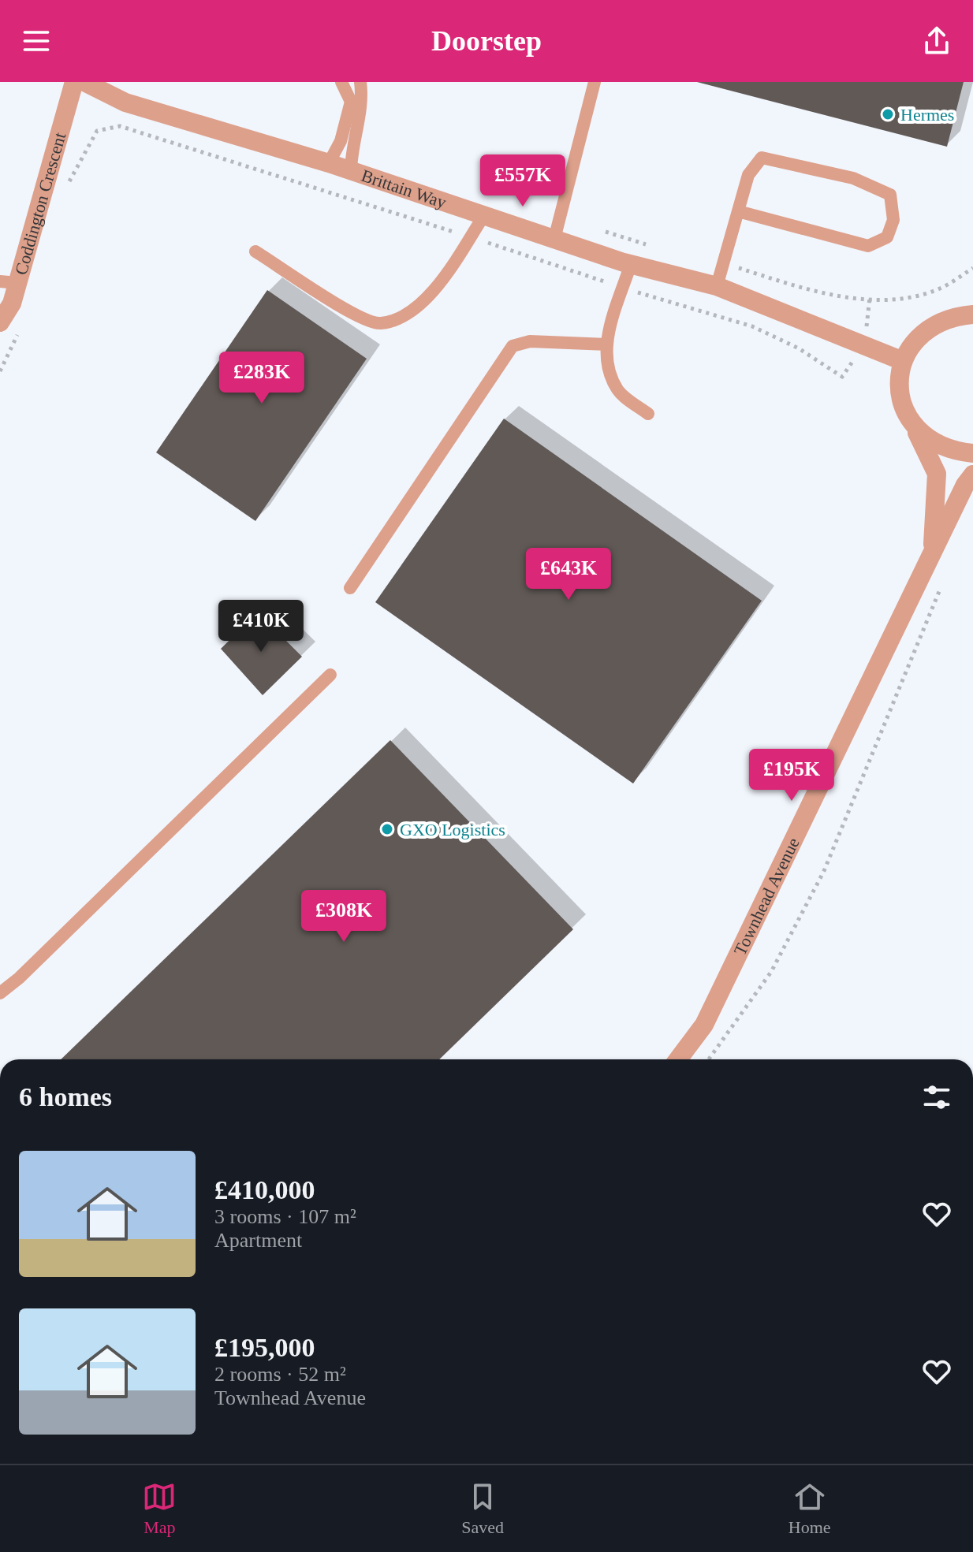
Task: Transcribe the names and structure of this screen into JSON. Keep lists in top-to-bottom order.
{
  "streets": {
    "street": ["Brittain Way", "Coddington Crescent", "Townhead Avenue"]
  },
  "places": ["Hermes", "GXO Logistics"],
  "page": {
    "header": "Doorstep",
    "price": [
      "£557K",
      "£283K",
      "£643K",
      "£410K",
      "£195K",
      "£308K"
    ],
    "heading": "6 homes",
    "list": [
      {
        "name": "£410,000",
        "note": "3 rooms · 107 m² · Apartment"
      },
      {
        "name": "£195,000",
        "note": "2 rooms · 52 m² · Townhead Avenue"
      }
    ],
    "tabs": ["Map", "Saved", "Home"]
  }
}
